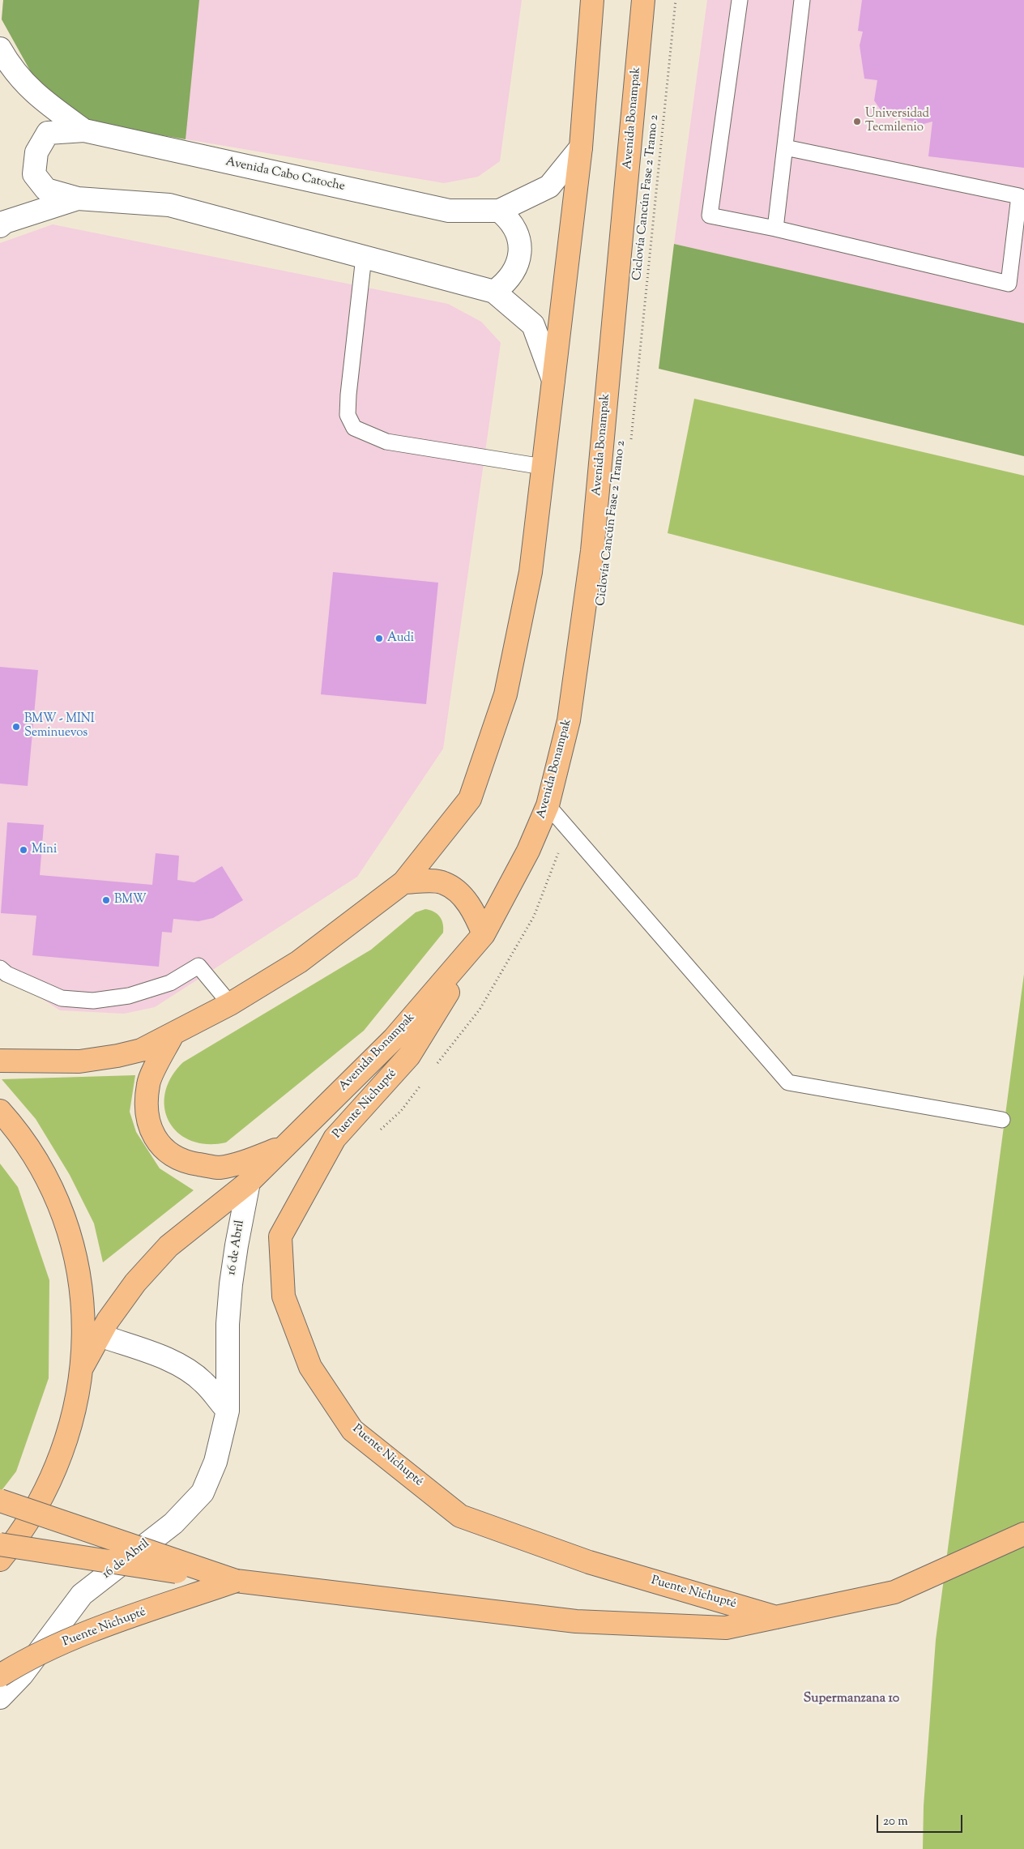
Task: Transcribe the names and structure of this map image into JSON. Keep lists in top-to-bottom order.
{
  "streets": {
    "main road": ["Avenida Bonampak", "Puente Nichupté"],
    "street": ["Avenida Cabo Catoche", "16 de Abril"],
    "path": ["Ciclovía Cancún Fase 2 Tramo 2"]
  },
  "crossings": [
    ["Avenida Bonampak", "Puente Nichupté"],
    ["Avenida Bonampak", "16 de Abril"]
  ],
  "districts": ["Supermanzana 10"],
  "places": [
    "Universidad Tecmilenio",
    "Audi",
    "BMW - MINI Seminuevos",
    "Mini",
    "BMW"
  ],
  "scale_bar": "20 m"
}
